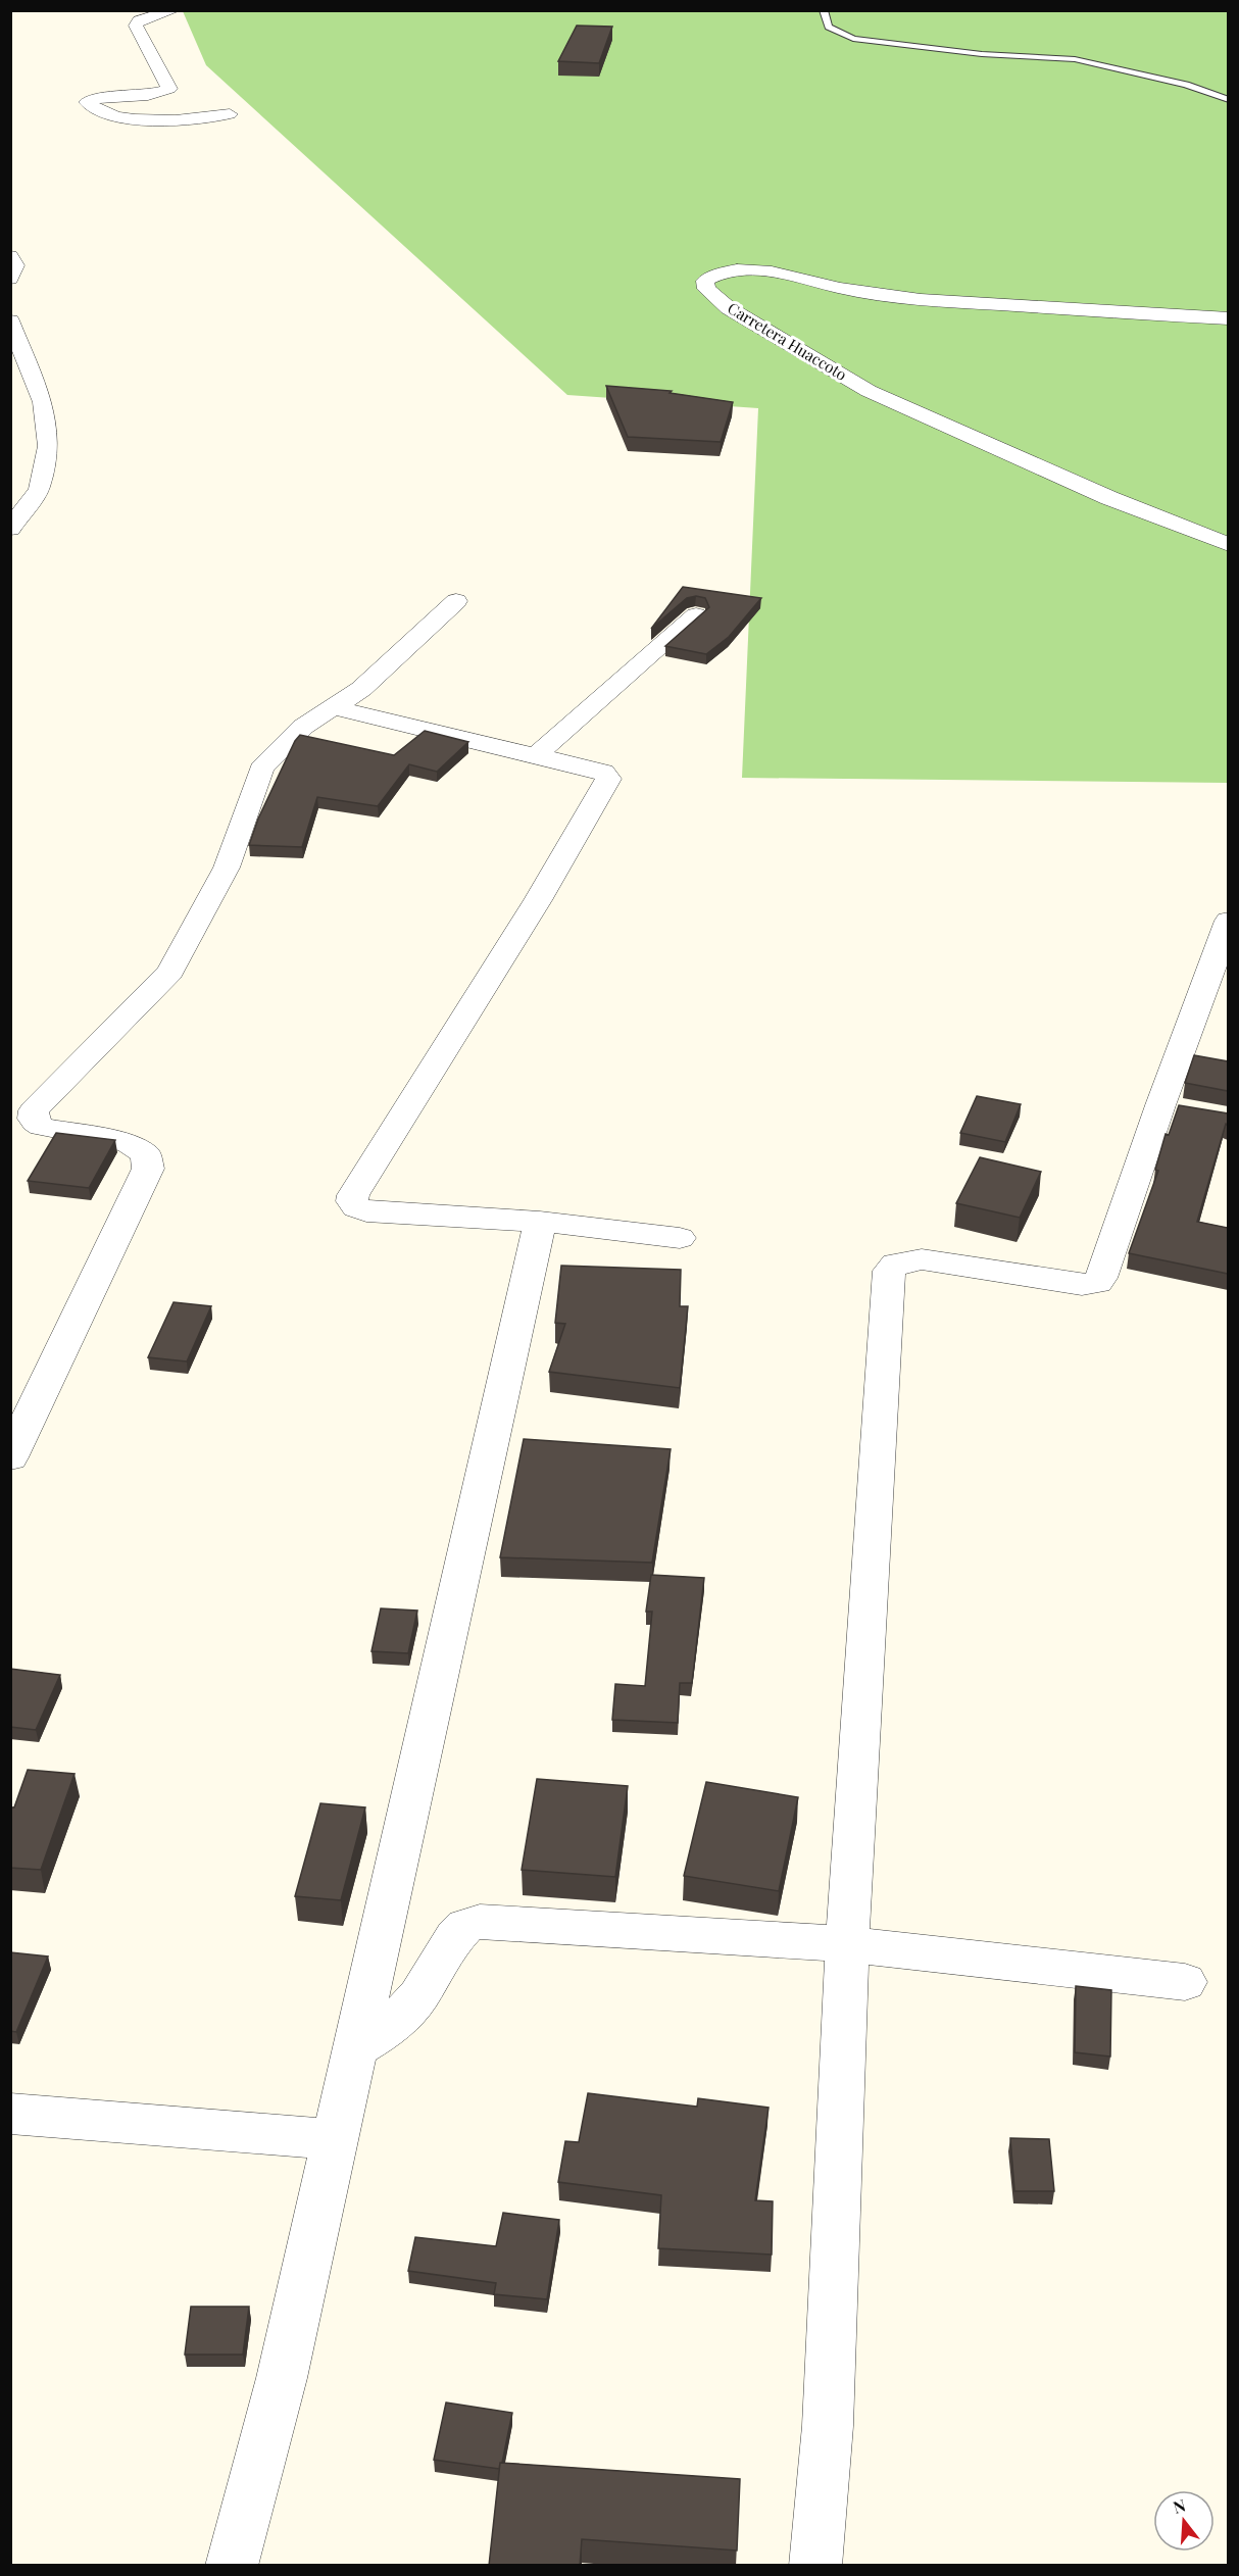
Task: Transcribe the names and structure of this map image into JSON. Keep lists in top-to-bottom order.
{
  "streets": {
    "street": ["Carretera Huaccoto"]
  },
  "north": "top"
}
